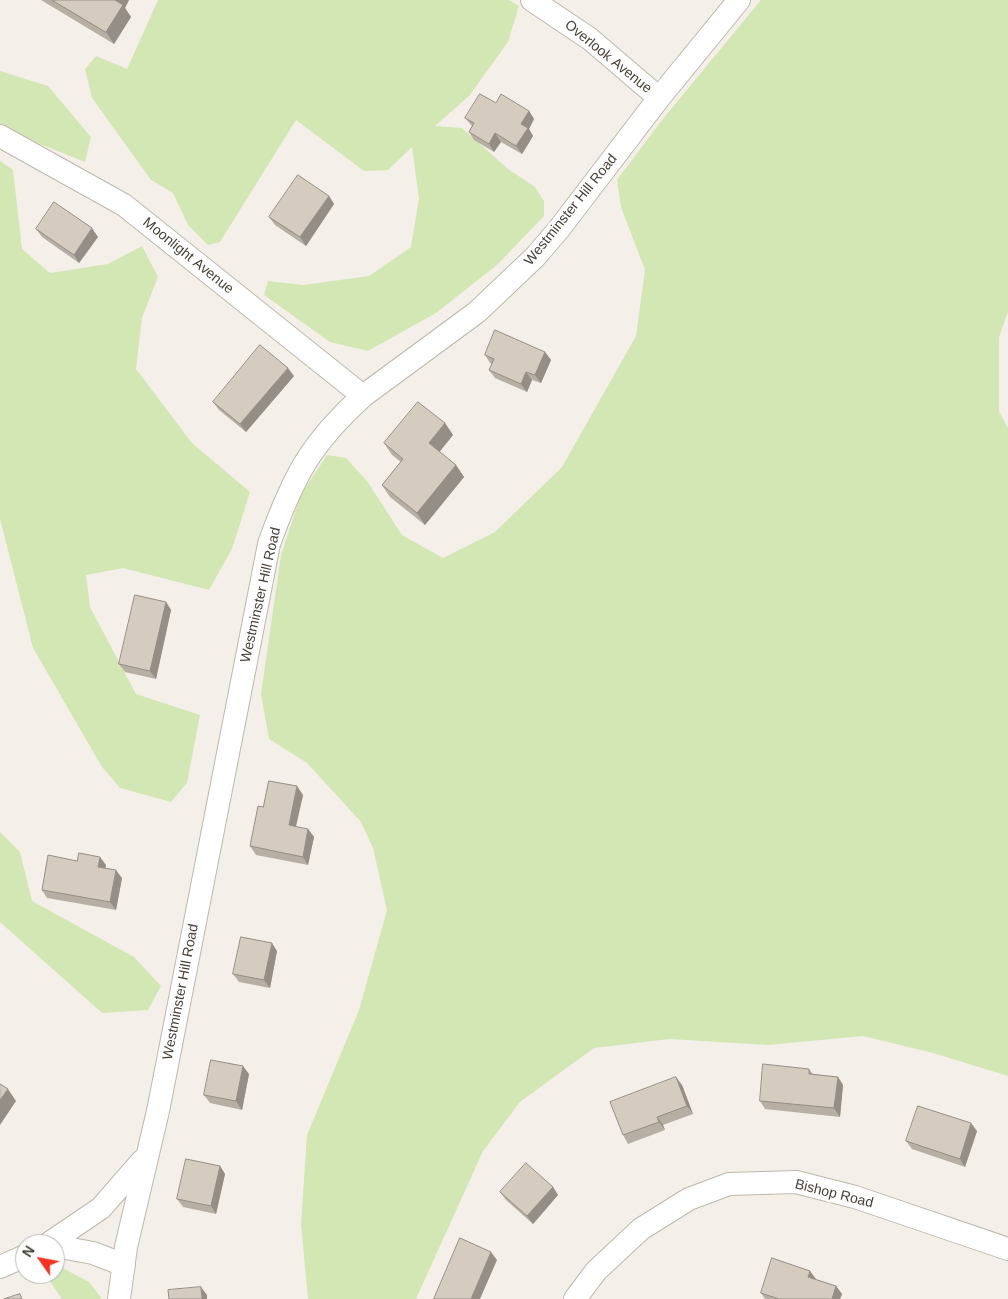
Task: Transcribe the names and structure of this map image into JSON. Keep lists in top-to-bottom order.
{
  "streets": {
    "street": [
      "Overlook Avenue",
      "Westminster Hill Road",
      "Moonlight Avenue",
      "Bishop Road"
    ]
  },
  "crossings": [
    ["Overlook Avenue", "Westminster Hill Road"],
    ["Westminster Hill Road", "Moonlight Avenue"]
  ],
  "north": "top left"
}
